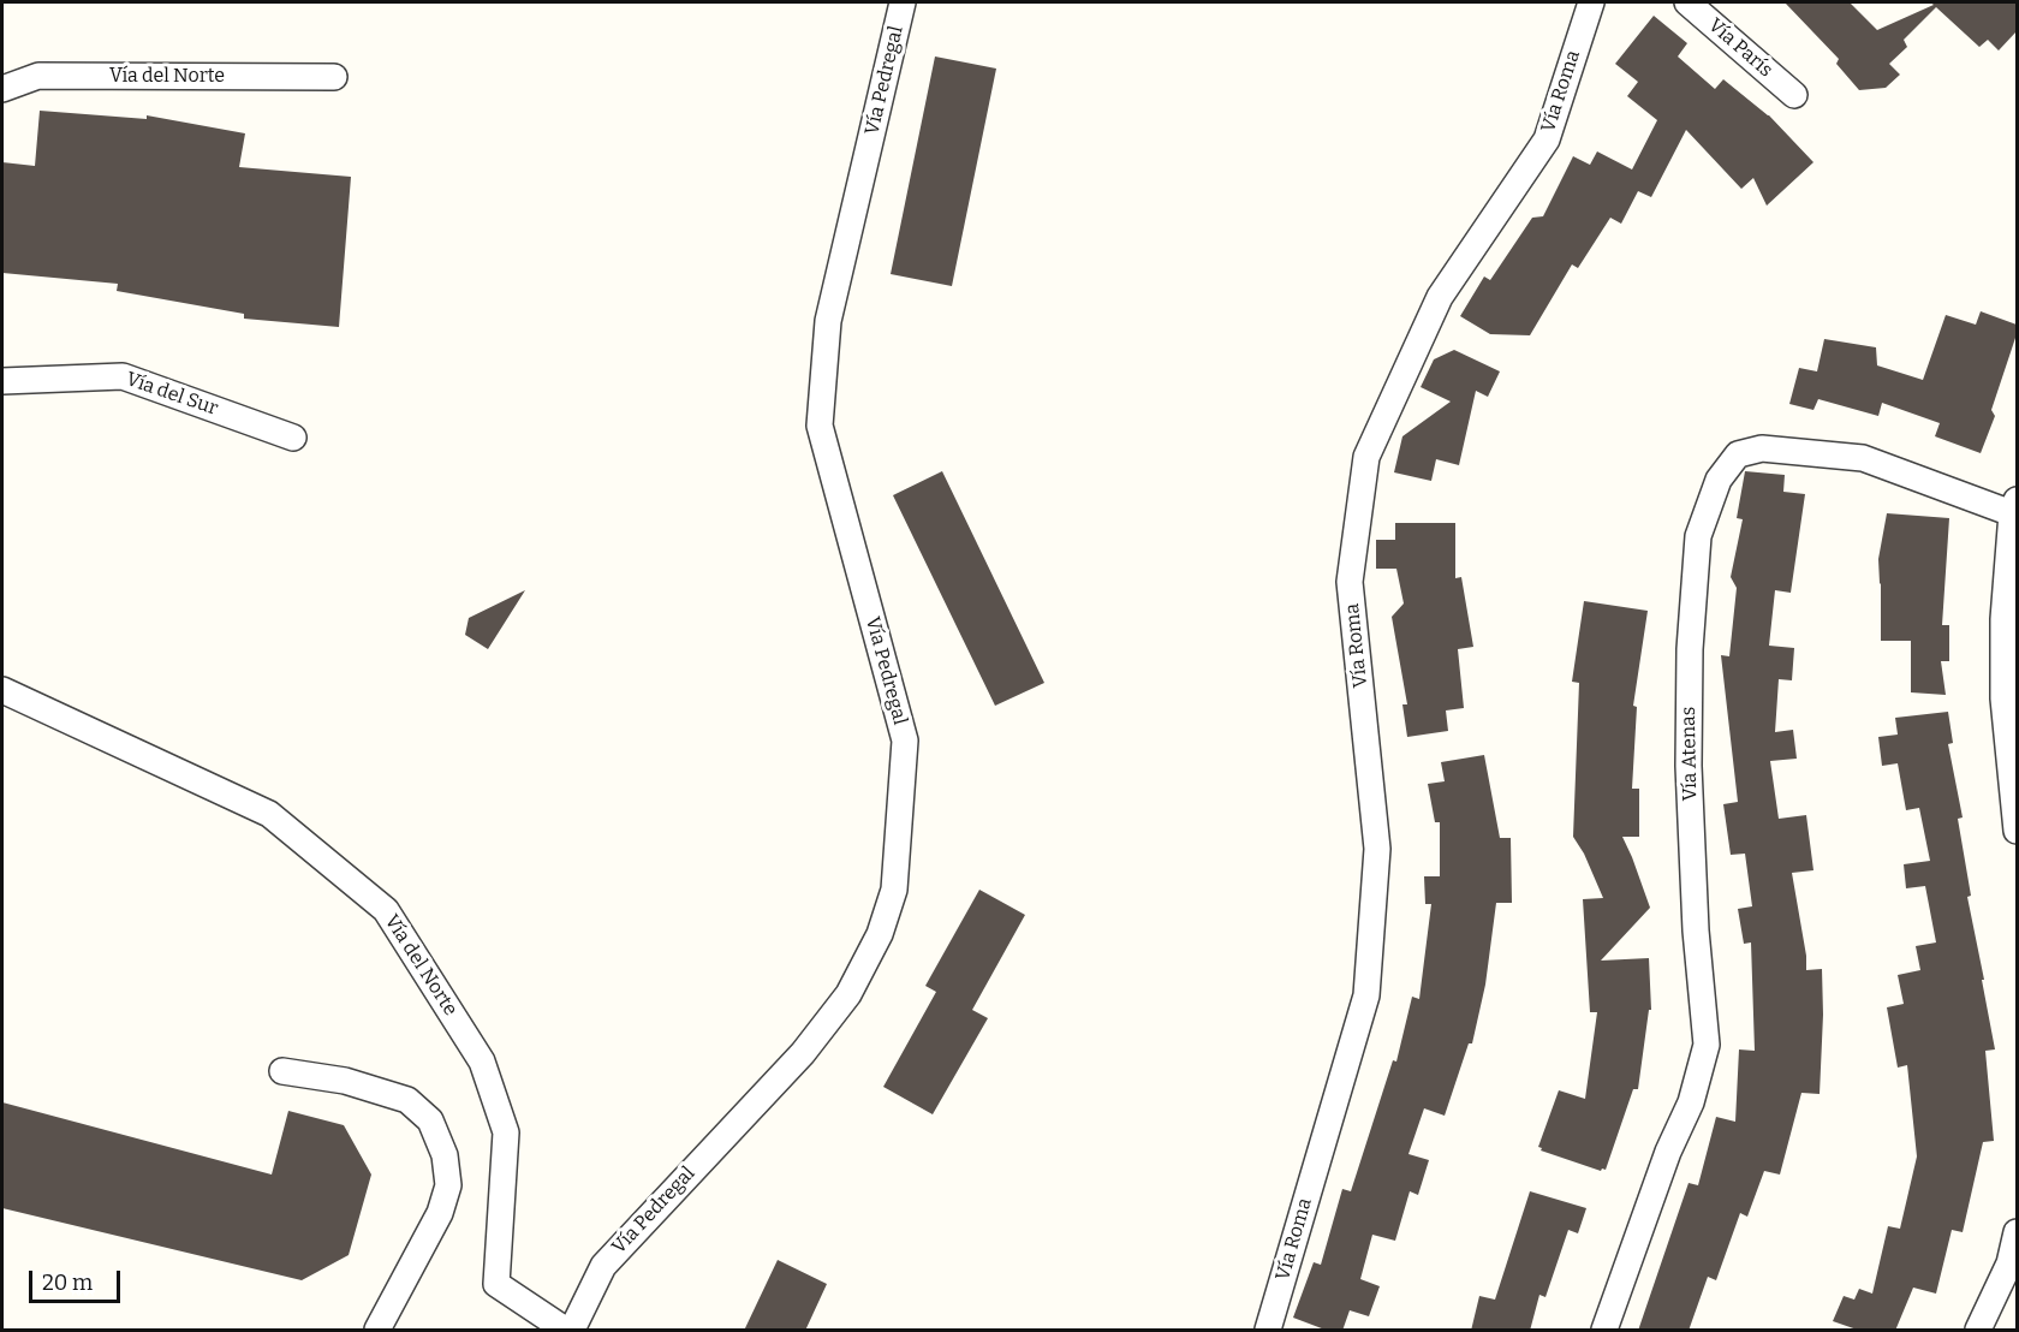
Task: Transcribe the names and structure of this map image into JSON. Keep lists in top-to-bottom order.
{
  "streets": {
    "street": [
      "Vía París",
      "Vía del Norte",
      "Vía Pedregal",
      "Vía Roma",
      "Vía del Sur",
      "Vía Atenas"
    ]
  },
  "scale_bar": "20 m"
}
